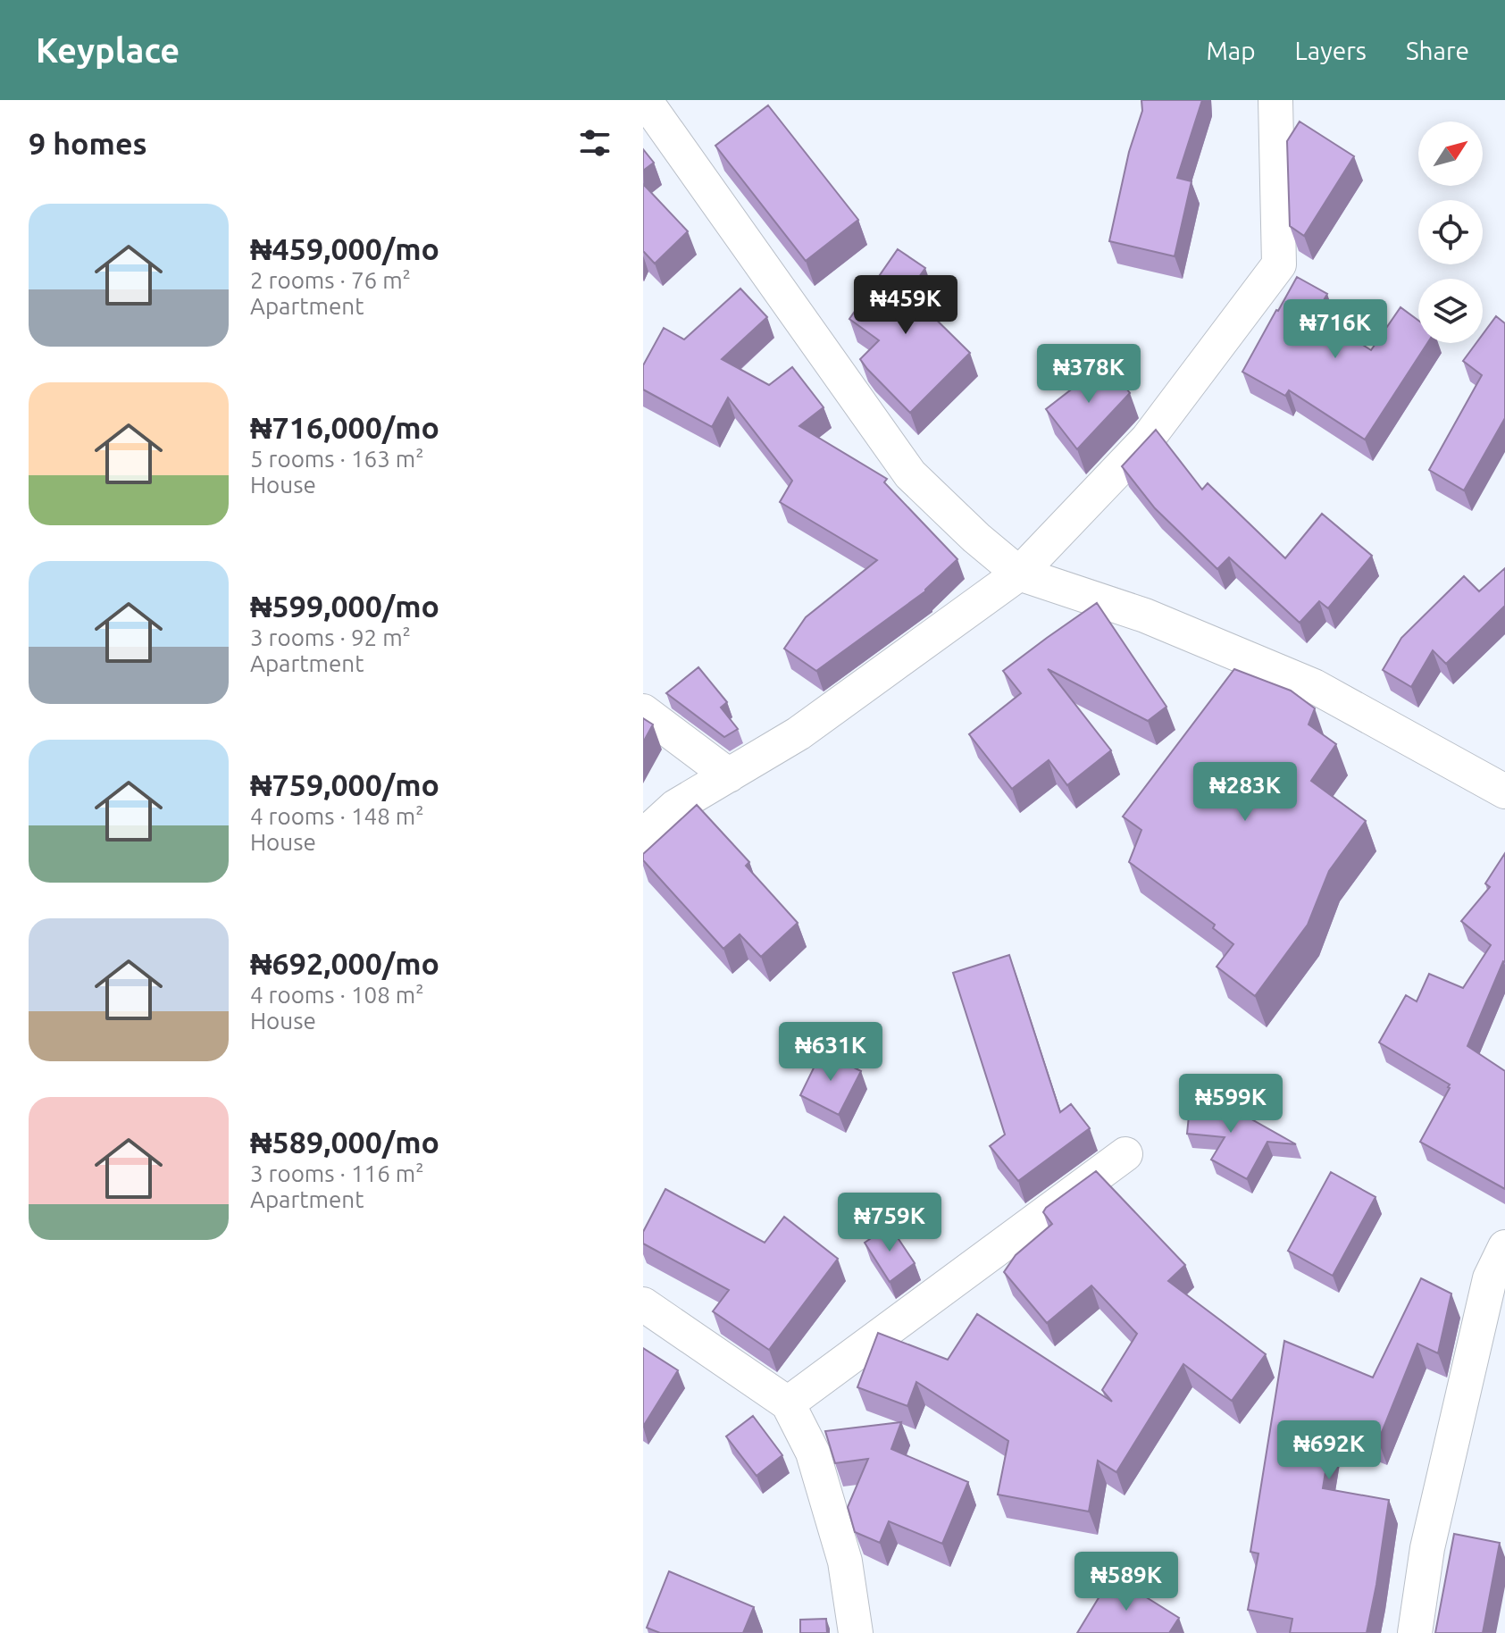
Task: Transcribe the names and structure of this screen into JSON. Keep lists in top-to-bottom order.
{
  "north": "top right",
  "page": {
    "header": "Keyplace",
    "nav": ["Map", "Layers", "Share"],
    "heading": "9 homes",
    "list": [
      {
        "name": "₦459,000/mo",
        "note": "2 rooms · 76 m² · Apartment"
      },
      {
        "name": "₦716,000/mo",
        "note": "5 rooms · 163 m² · House"
      },
      {
        "name": "₦599,000/mo",
        "note": "3 rooms · 92 m² · Apartment"
      },
      {
        "name": "₦759,000/mo",
        "note": "4 rooms · 148 m² · House"
      },
      {
        "name": "₦692,000/mo",
        "note": "4 rooms · 108 m² · House"
      },
      {
        "name": "₦589,000/mo",
        "note": "3 rooms · 116 m² · Apartment"
      }
    ],
    "price": [
      "₦459K",
      "₦716K",
      "₦378K",
      "₦283K",
      "₦631K",
      "₦599K",
      "₦759K",
      "₦692K",
      "₦589K"
    ]
  }
}
